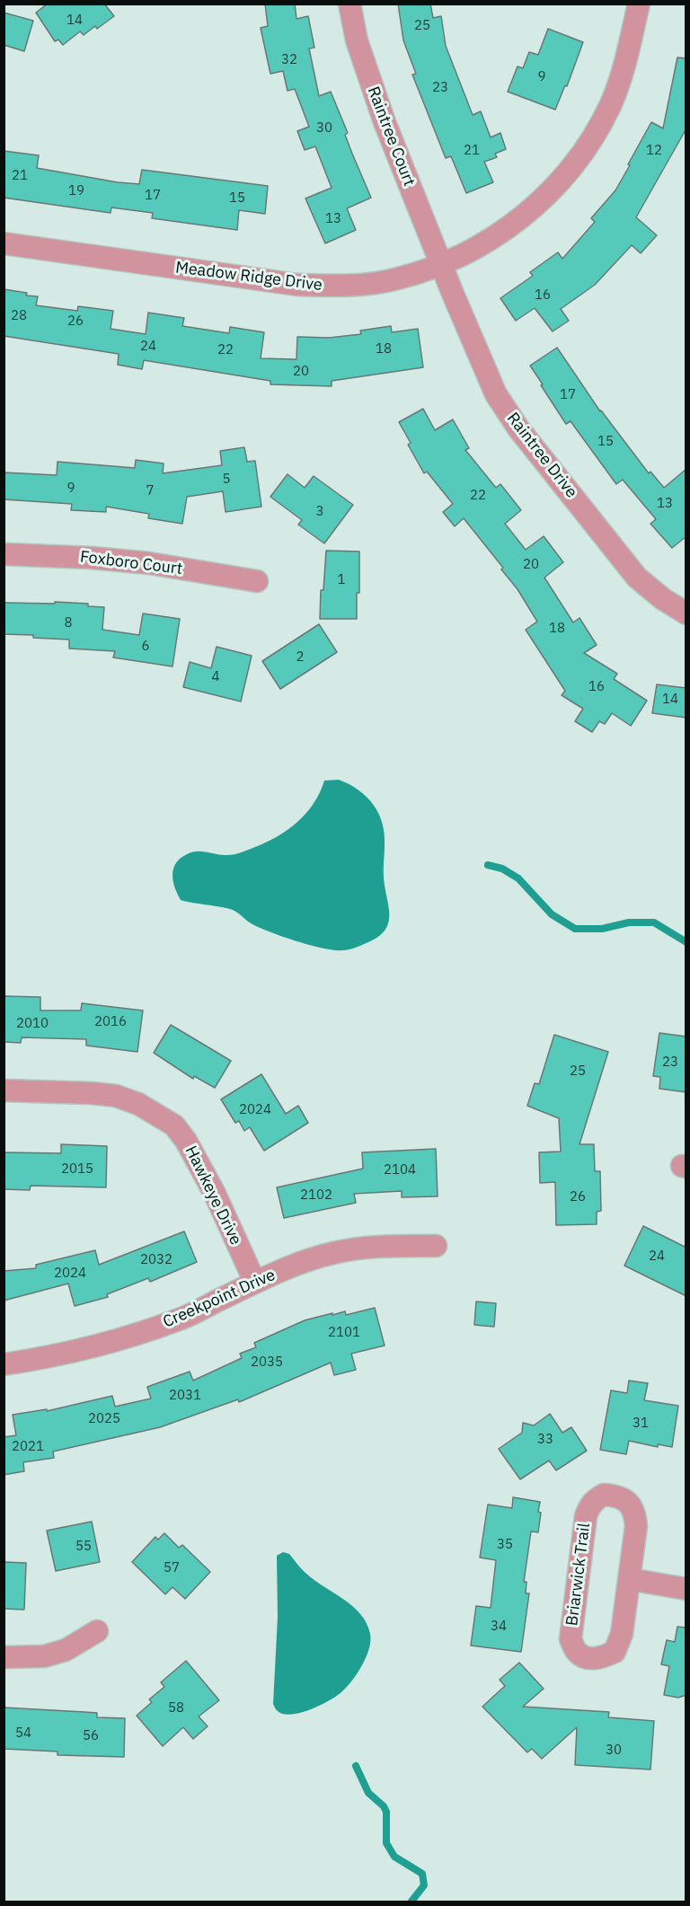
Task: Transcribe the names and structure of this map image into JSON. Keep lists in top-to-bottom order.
{
  "streets": {
    "street": [
      "Raintree Court",
      "Meadow Ridge Drive",
      "Raintree Drive",
      "Foxboro Court",
      "Hawkeye Drive",
      "Creekpoint Drive",
      "Briarwick Trail"
    ]
  },
  "crossings": [
    ["Raintree Court", "Meadow Ridge Drive"],
    ["Raintree Court", "Raintree Drive"],
    ["Meadow Ridge Drive", "Raintree Drive"],
    ["Hawkeye Drive", "Creekpoint Drive"]
  ],
  "house_numbers": [
    "14",
    "25",
    "32",
    "9",
    "23",
    "30",
    "21",
    "12",
    "21",
    "19",
    "17",
    "15",
    "13",
    "16",
    "28",
    "26",
    "24",
    "18",
    "22",
    "20",
    "17",
    "15",
    "5",
    "9",
    "7",
    "22",
    "13",
    "3",
    "20",
    "1",
    "8",
    "18",
    "6",
    "2",
    "4",
    "16",
    "14",
    "2016",
    "2010",
    "23",
    "25",
    "2024",
    "2015",
    "2104",
    "2102",
    "26",
    "24",
    "2032",
    "2024",
    "2101",
    "2035",
    "2031",
    "2025",
    "31",
    "33",
    "2021",
    "35",
    "55",
    "57",
    "34",
    "58",
    "54",
    "56",
    "30"
  ]
}
